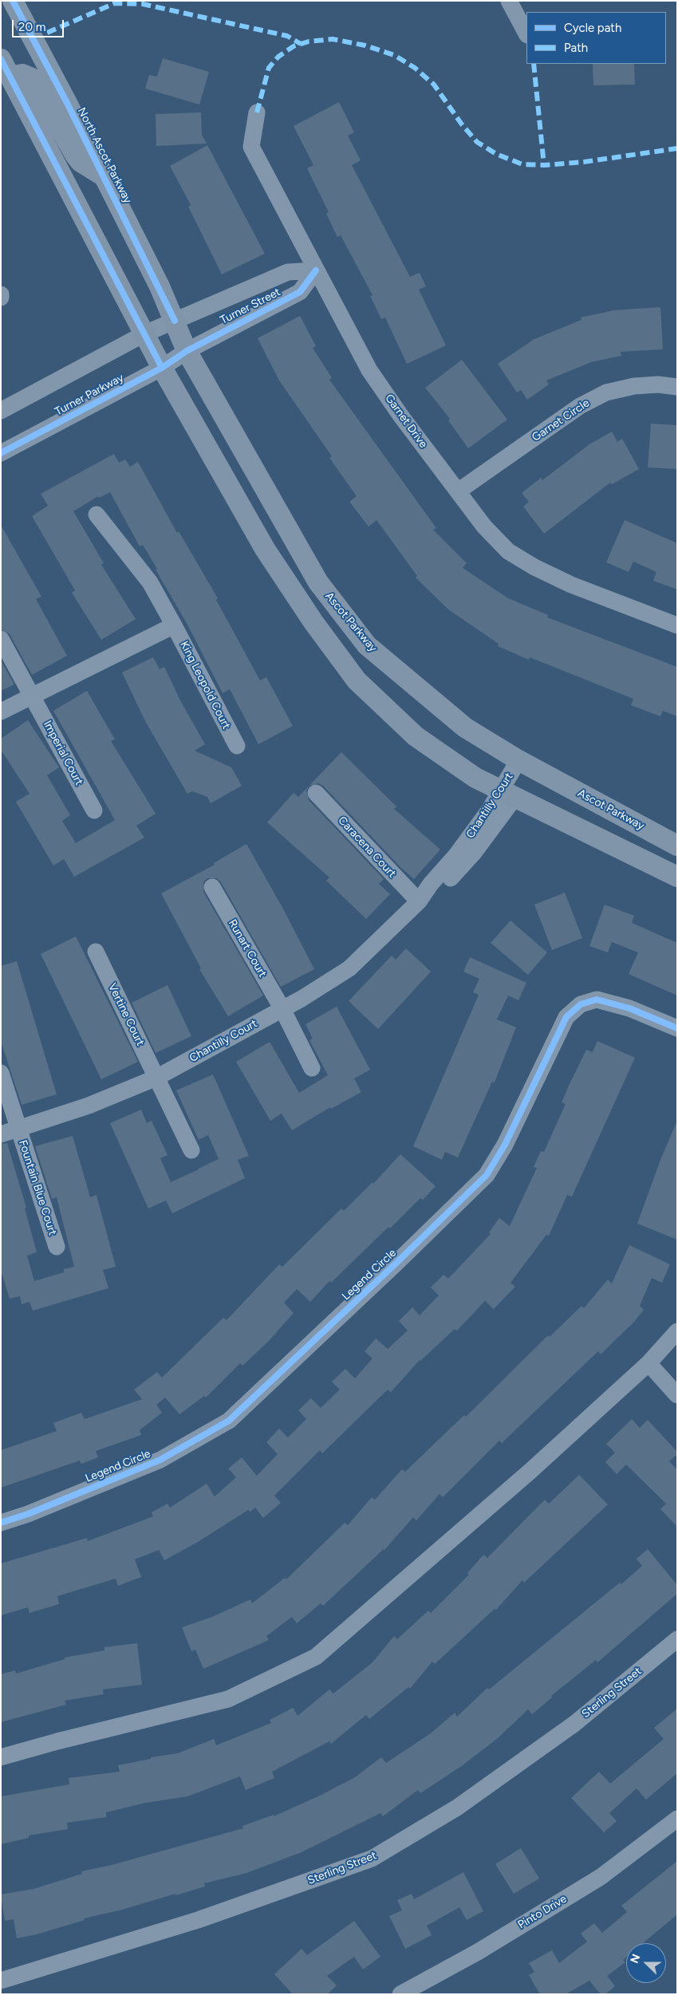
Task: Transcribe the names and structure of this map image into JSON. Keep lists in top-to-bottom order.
{
  "streets": {
    "main road": ["North Ascot Parkway", "Ascot Parkway"],
    "street": [
      "Turner Street",
      "Turner Parkway",
      "Garnet Circle",
      "Garnet Drive",
      "King Leopold Court",
      "Imperial Court",
      "Chantilly Court",
      "Caracena Court",
      "Runart Court",
      "Vertine Court",
      "Fountain Blue Court",
      "Legend Circle",
      "Sterling Street",
      "Pinto Drive"
    ]
  },
  "crossings": [
    ["North Ascot Parkway", "Turner Street"],
    ["North Ascot Parkway", "Ascot Parkway"],
    ["Turner Street", "Turner Parkway"],
    ["Turner Street", "Garnet Drive"],
    ["Turner Street", "Ascot Parkway"],
    ["Turner Parkway", "Ascot Parkway"],
    ["Garnet Circle", "Garnet Drive"],
    ["Ascot Parkway", "Chantilly Court"],
    ["Chantilly Court", "Caracena Court"],
    ["Chantilly Court", "Runart Court"],
    ["Chantilly Court", "Vertine Court"],
    ["Chantilly Court", "Fountain Blue Court"]
  ],
  "legend": ["Cycle path", "Path"],
  "scale_bar": "20 m",
  "north": "left"
}
